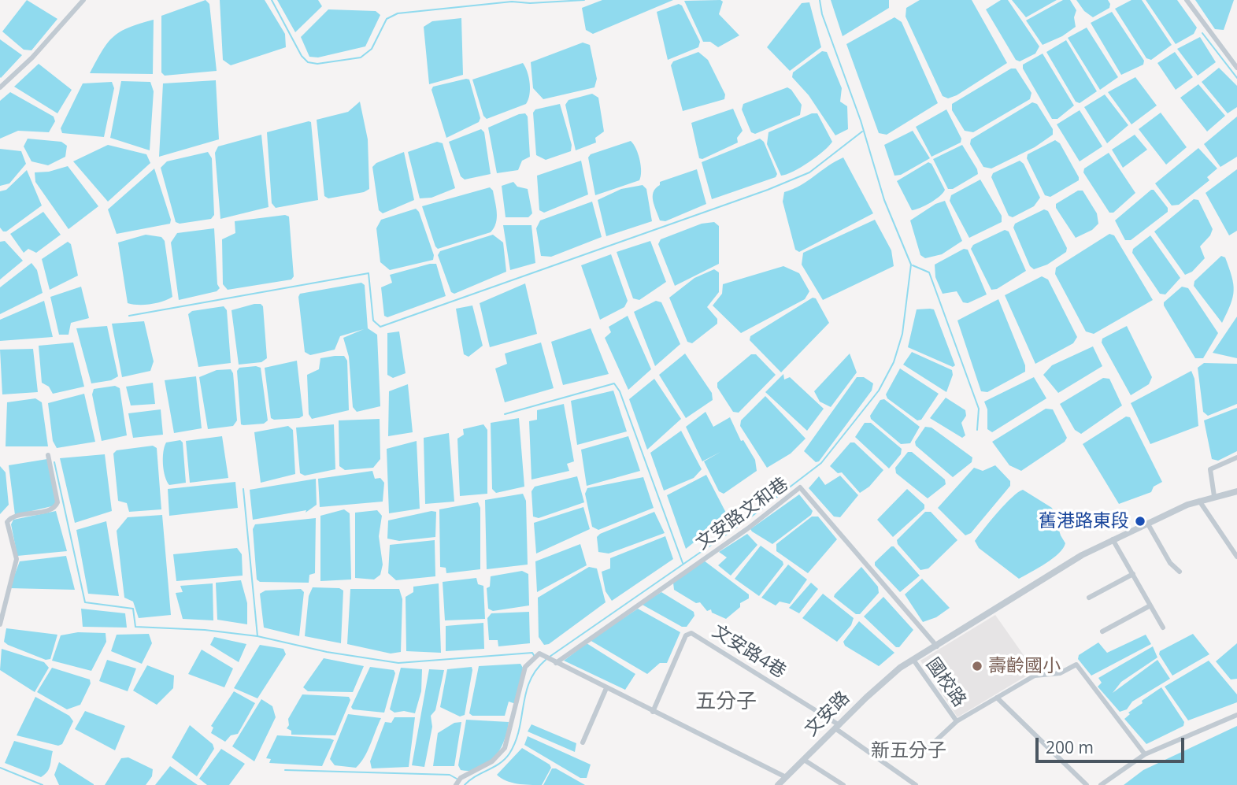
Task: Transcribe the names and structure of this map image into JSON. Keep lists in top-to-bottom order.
{
  "streets": {
    "street": [
      "文安路文和巷",
      "文安路4巷",
      "國校路",
      "文安路"
    ]
  },
  "crossings": [
    ["文安路4巷", "文安路"],
    ["國校路", "文安路"]
  ],
  "districts": ["五分子", "新五分子"],
  "places": ["舊港路東段", "壽齡國小"],
  "scale_bar": "200 m"
}
